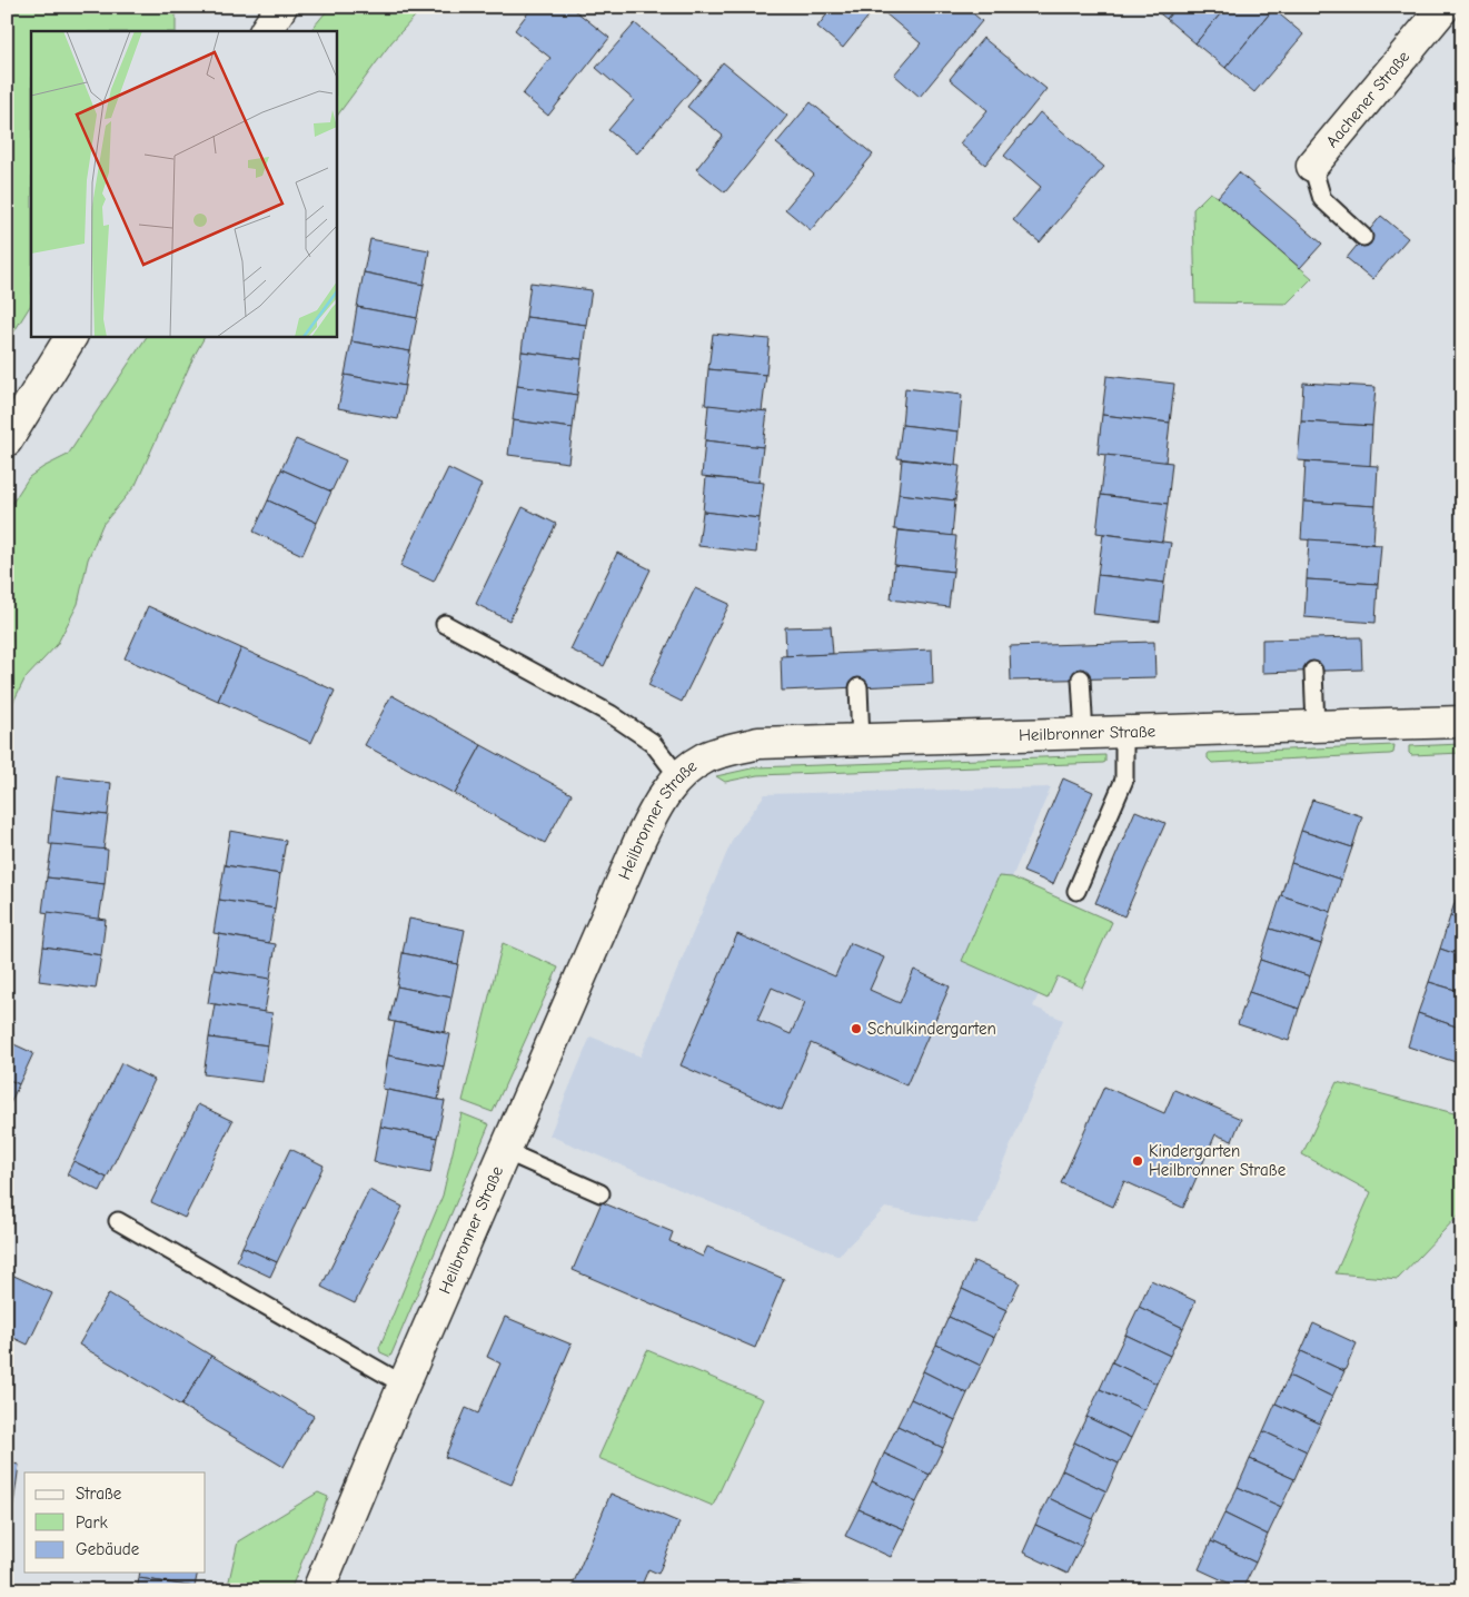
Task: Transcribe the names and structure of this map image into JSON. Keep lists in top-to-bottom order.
{
  "streets": {
    "street": ["Aachener Straße", "Heilbronner Straße"]
  },
  "places": ["Schulkindergarten", "Kindergarten Heilbronner Straße"],
  "legend": ["Straße", "Park", "Gebäude"]
}
